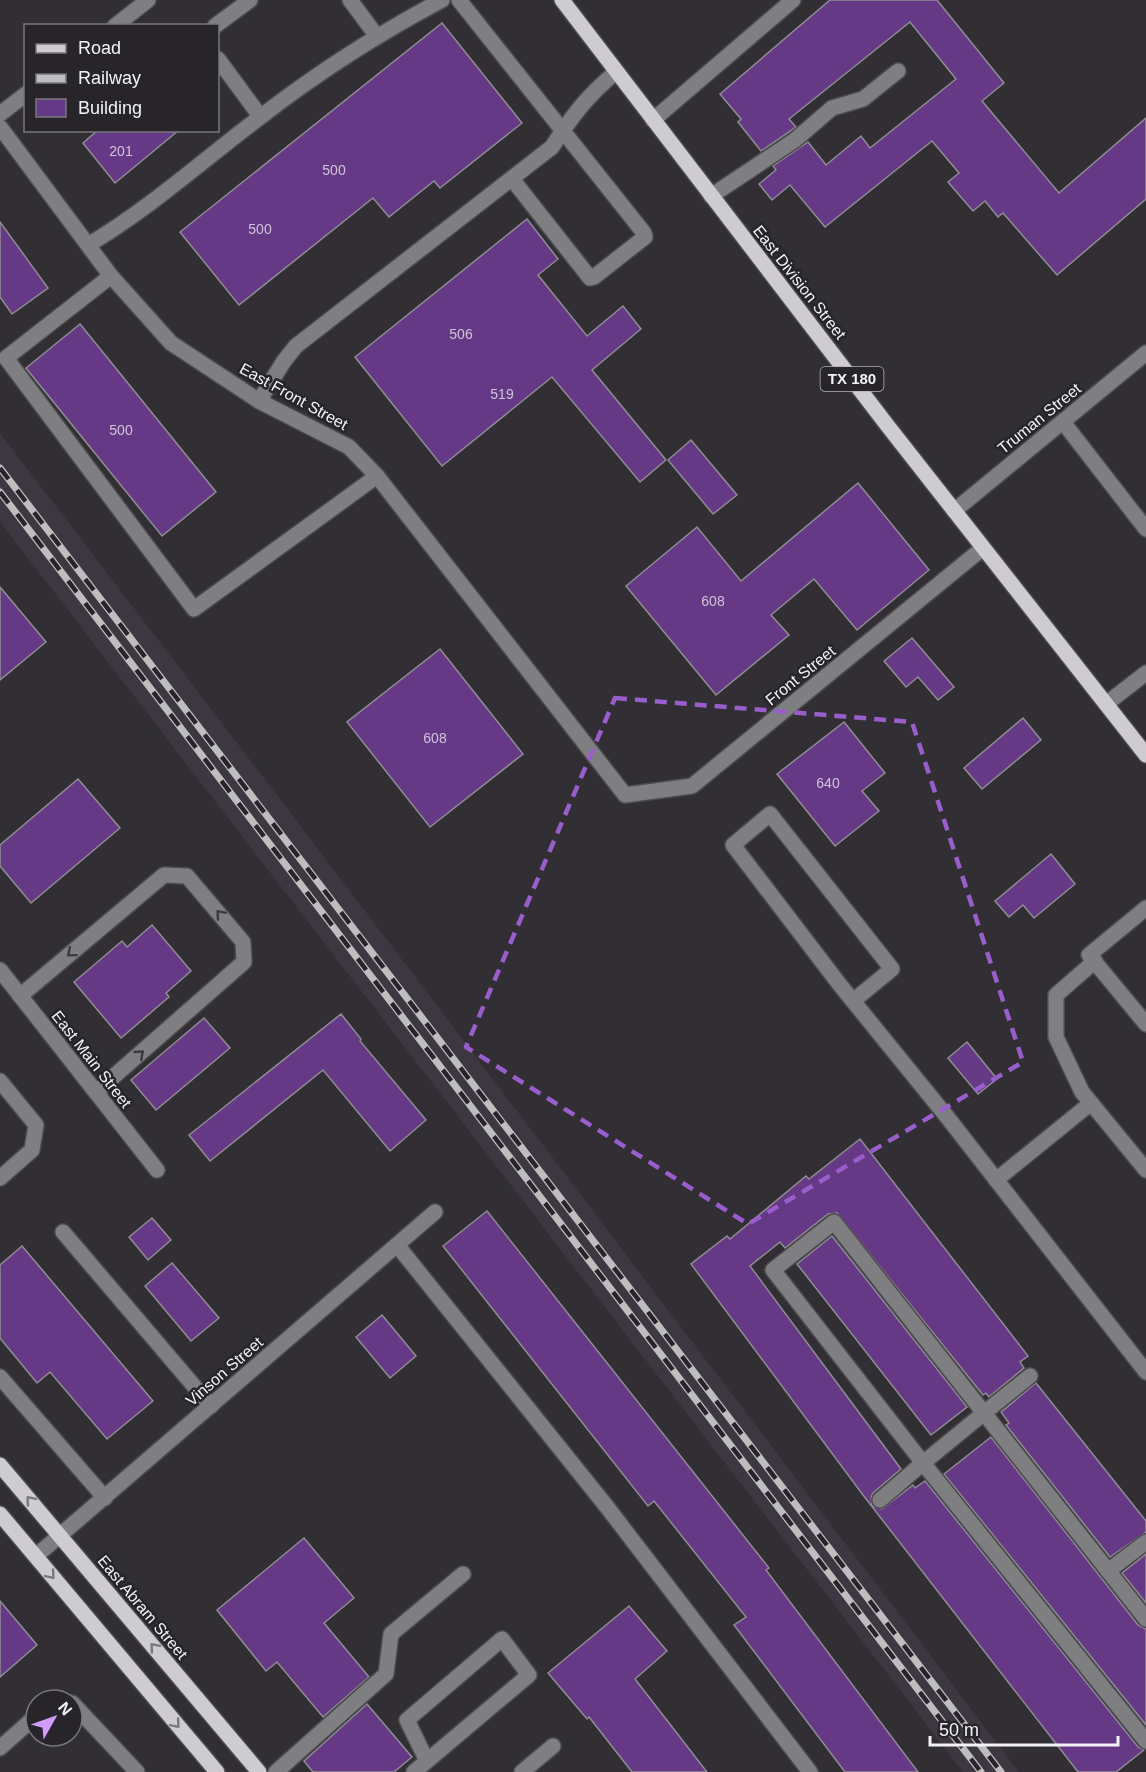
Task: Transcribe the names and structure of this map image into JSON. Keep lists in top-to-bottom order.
{
  "streets": {
    "main road": ["East Division Street", "TX 180", "East Abram Street"],
    "street": [
      "East Front Street",
      "Truman Street",
      "Front Street",
      "East Main Street",
      "Vinson Street"
    ]
  },
  "crossings": [
    ["East Division Street", "Truman Street"],
    ["East Division Street", "Front Street"],
    ["East Front Street", "Front Street"],
    ["Vinson Street", "East Abram Street"]
  ],
  "house_numbers": [
    "201",
    "500",
    "500",
    "506",
    "519",
    "500",
    "608",
    "608",
    "640"
  ],
  "legend": ["Road", "Railway", "Building"],
  "scale_bar": "50 m",
  "north": "top right"
}
